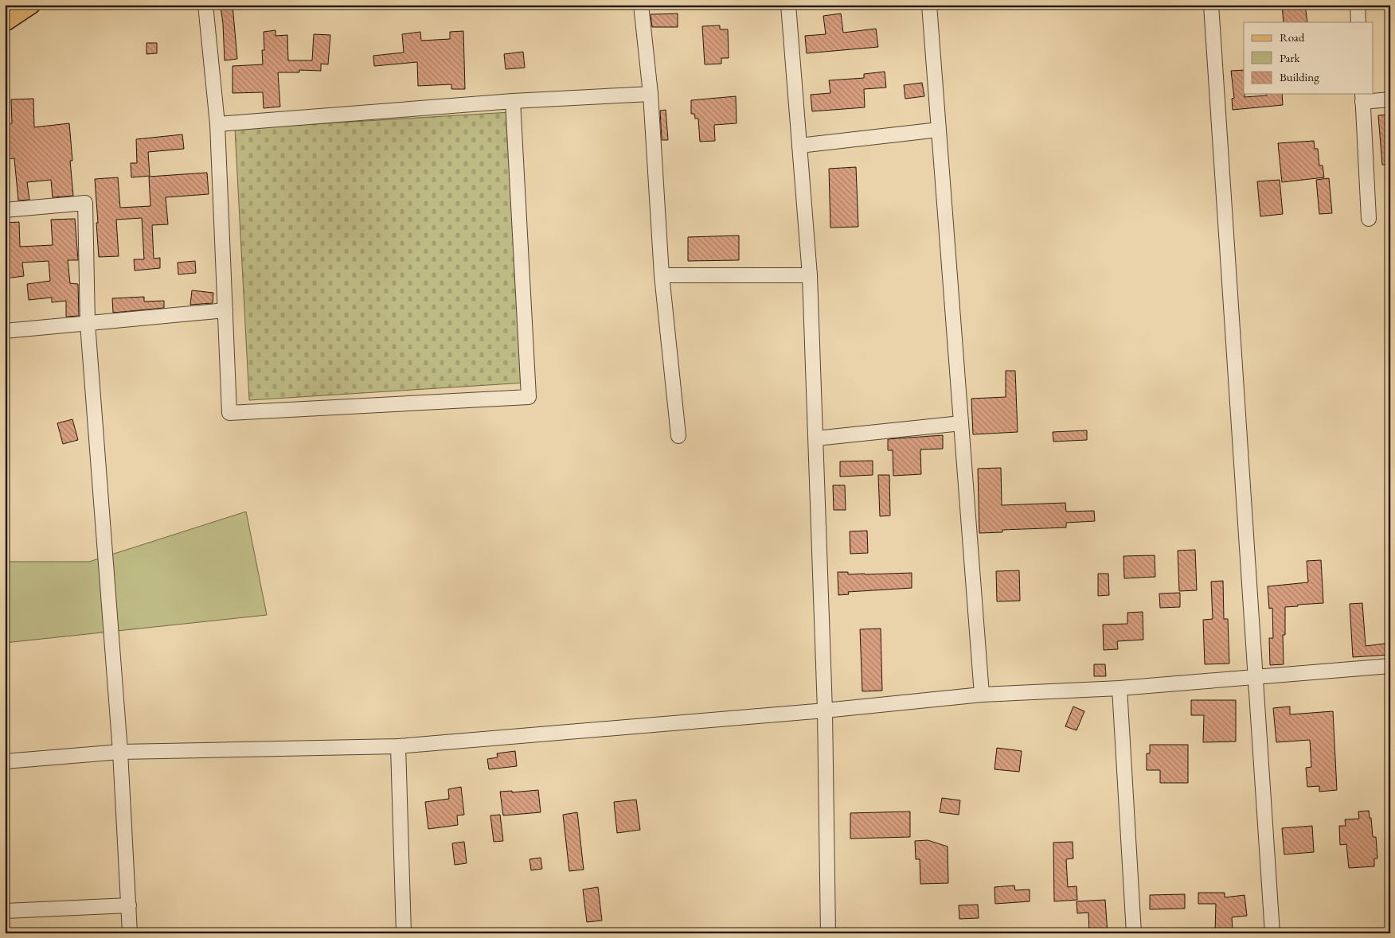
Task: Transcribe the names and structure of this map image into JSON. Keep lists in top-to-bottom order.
{
  "legend": ["Road", "Park", "Building"]
}
